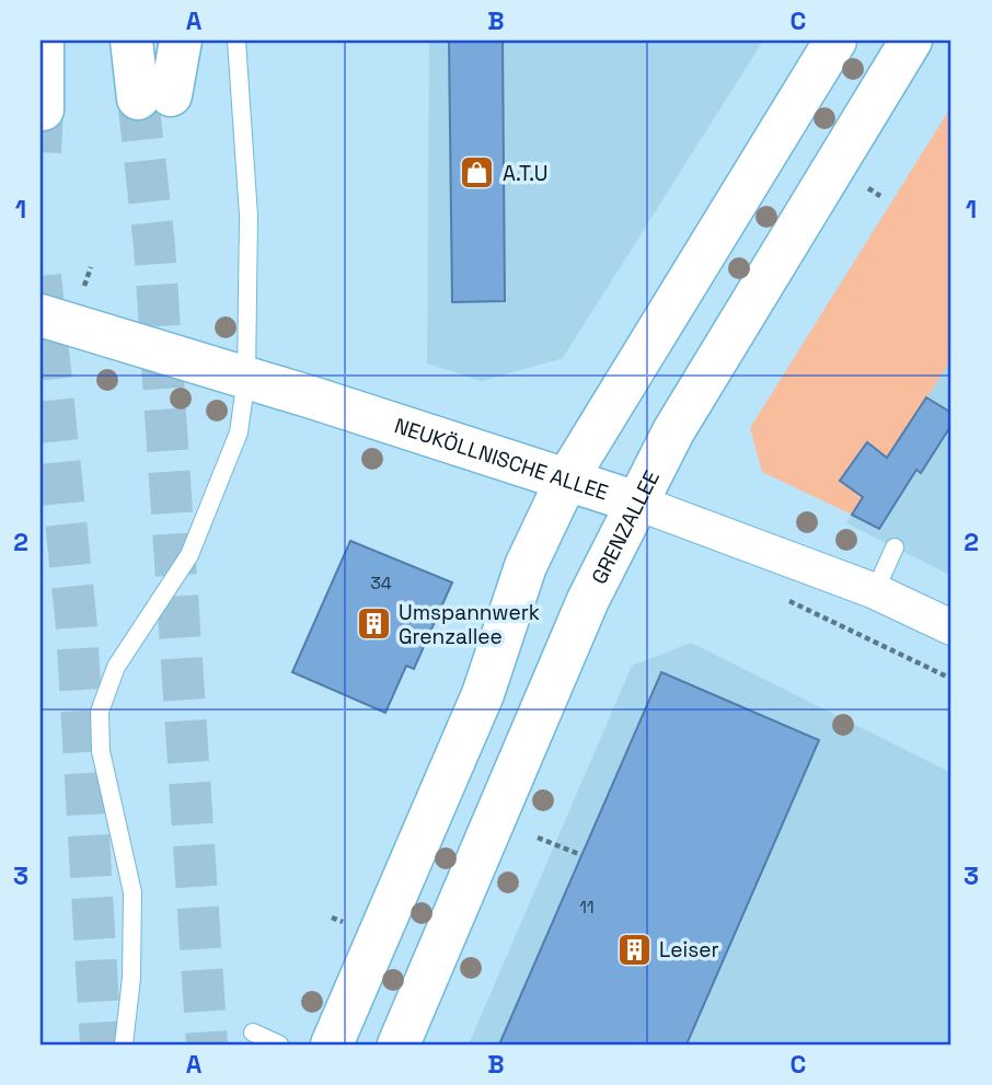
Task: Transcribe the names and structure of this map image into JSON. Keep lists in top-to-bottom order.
{
  "streets": {
    "main road": ["NEUKÖLLNISCHE ALLEE", "GRENZALLEE"]
  },
  "crossings": [
    ["NEUKÖLLNISCHE ALLEE", "GRENZALLEE"]
  ],
  "places": {
    "shop": ["A.T.U"],
    "building": ["Umspannwerk Grenzallee", "Leiser"]
  },
  "house_numbers": ["34", "11"],
  "grid": {
    "columns": ["A", "B", "C"],
    "rows": ["1", "2", "3"]
  }
}
